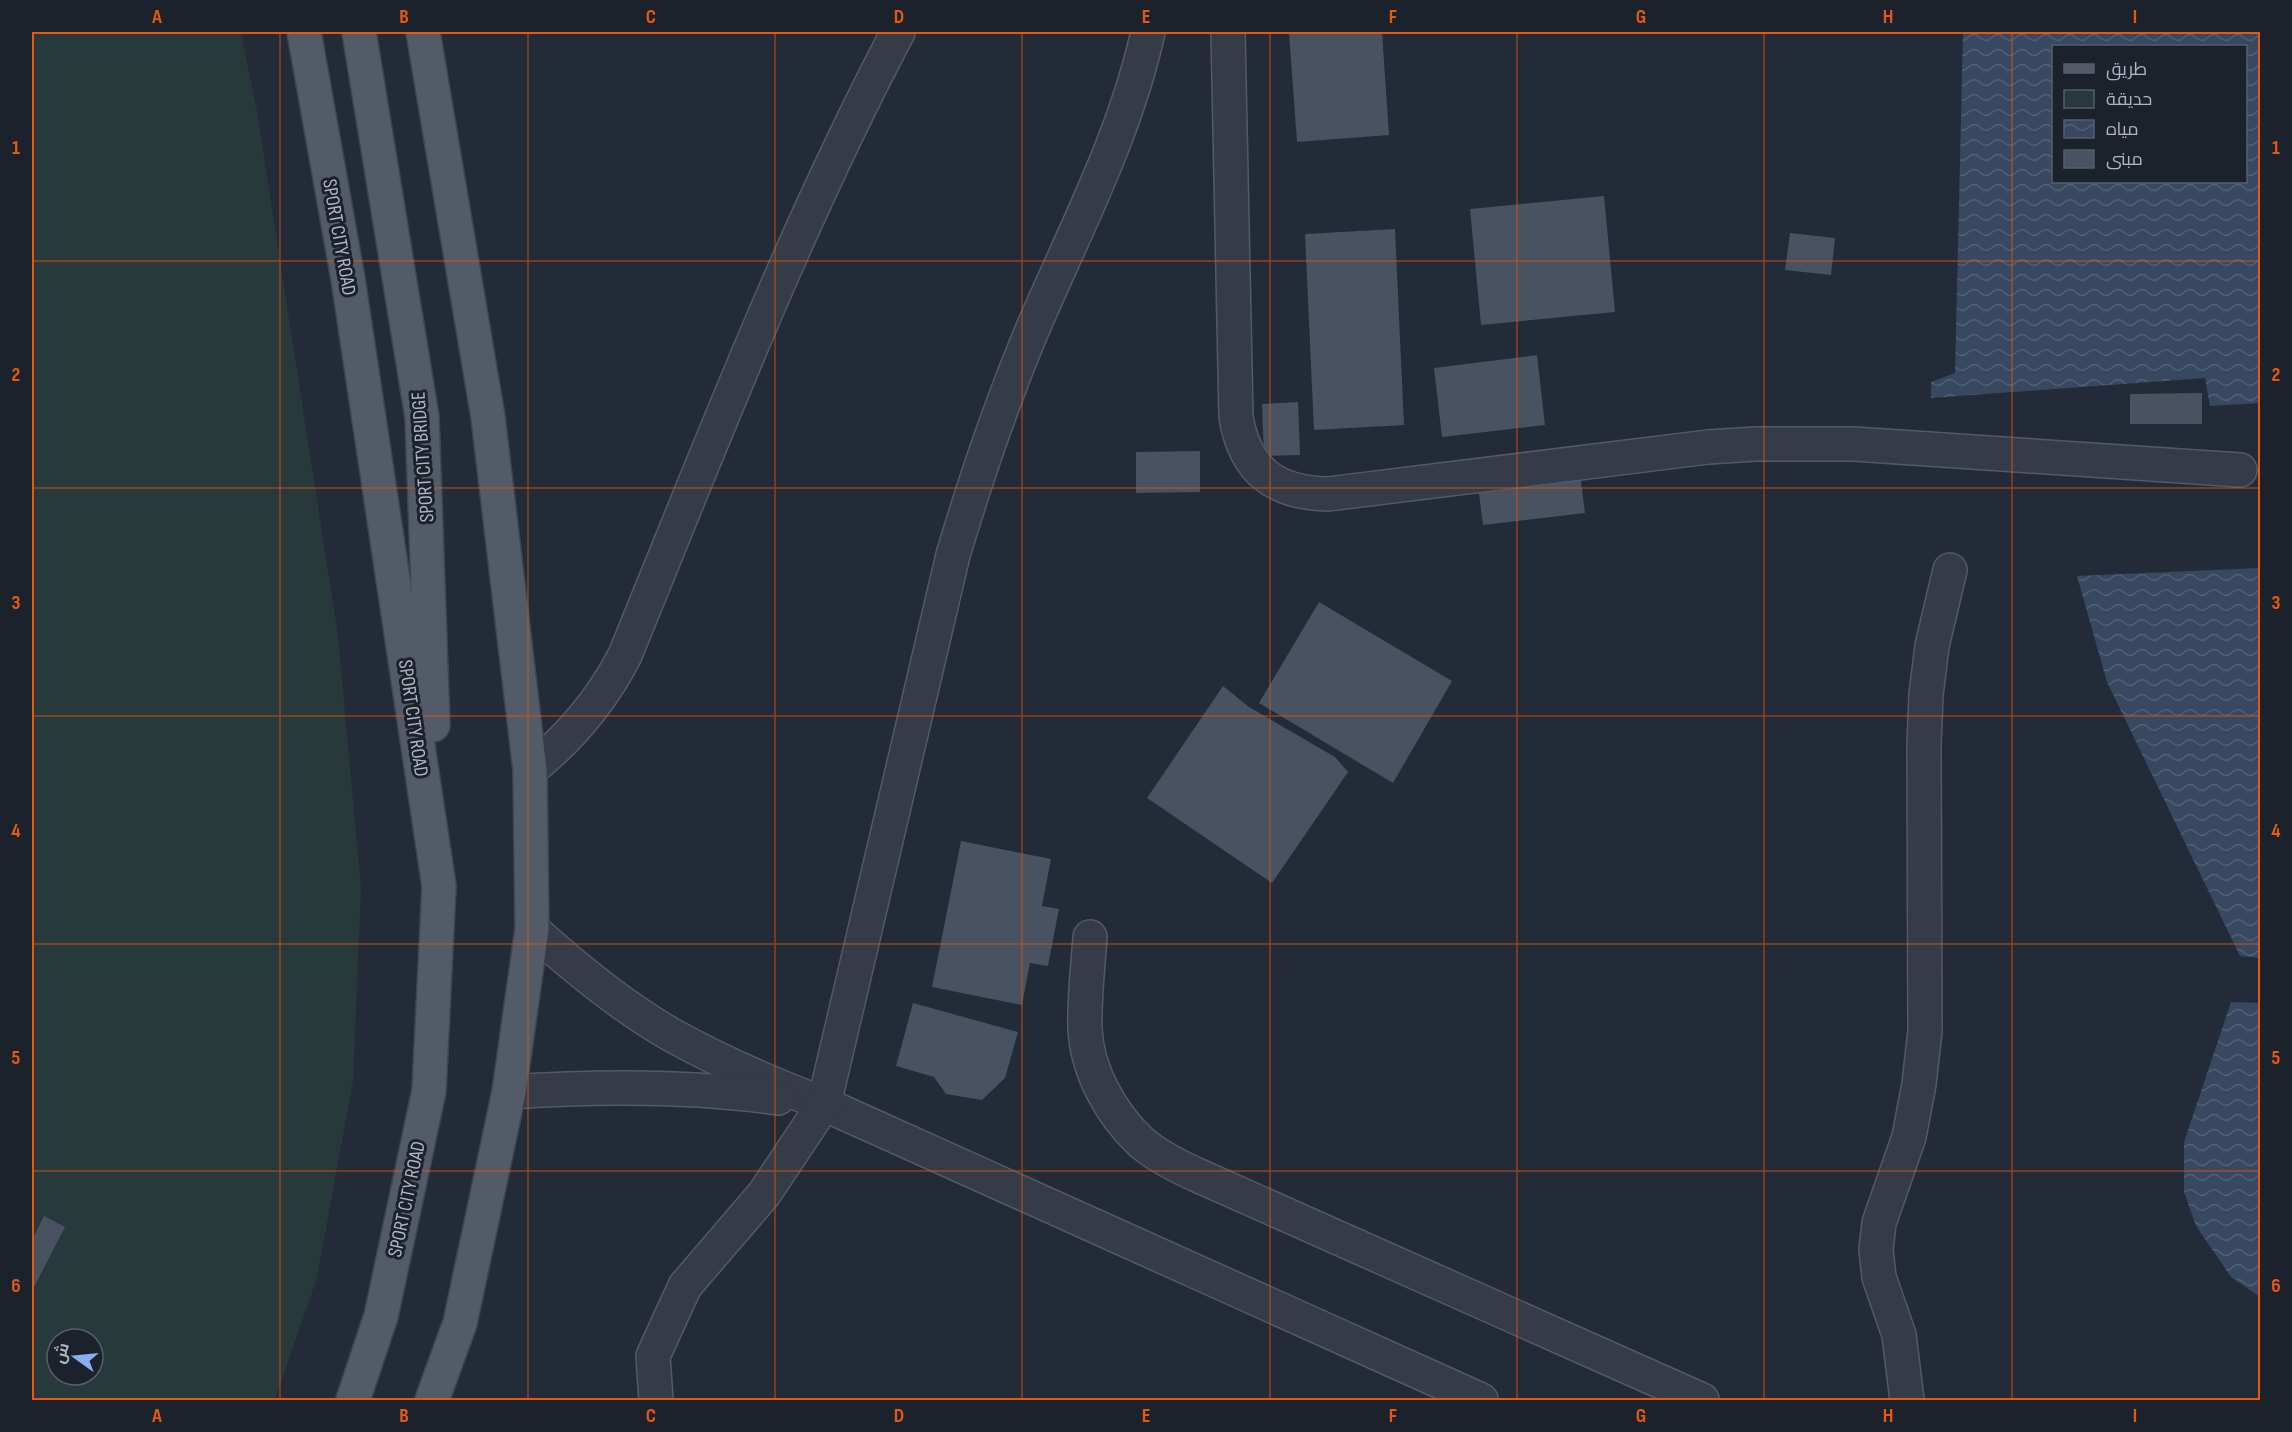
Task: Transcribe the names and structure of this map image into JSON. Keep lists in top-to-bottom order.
{
  "streets": {
    "main road": ["SPORT CITY ROAD", "SPORT CITY BRIDGE"]
  },
  "crossings": [
    ["SPORT CITY ROAD", "SPORT CITY BRIDGE"]
  ],
  "legend": [
    "طريق",
    "حديقة",
    "مياه",
    "مبنى"
  ],
  "north": "left",
  "grid": {
    "columns": [
      "A",
      "B",
      "C",
      "D",
      "E",
      "F",
      "G",
      "H",
      "I"
    ],
    "rows": [
      "1",
      "2",
      "3",
      "4",
      "5",
      "6"
    ]
  }
}
